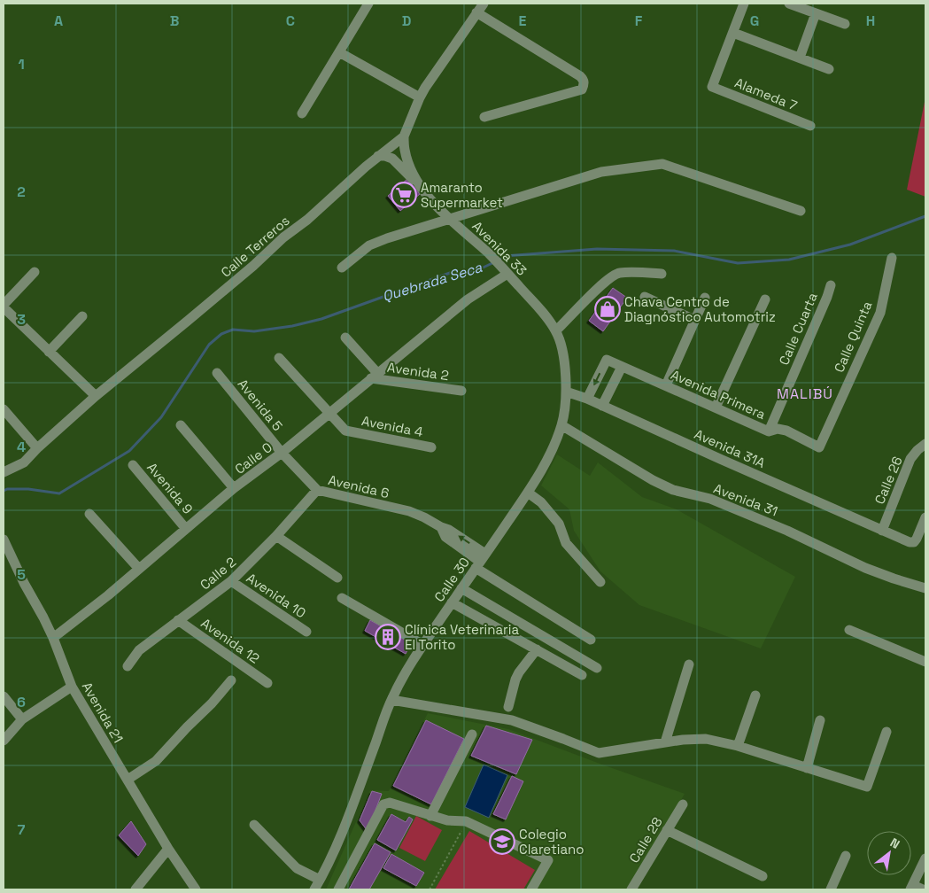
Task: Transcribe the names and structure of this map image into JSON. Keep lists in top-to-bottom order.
{
  "streets": {
    "street": [
      "Alameda 7",
      "Calle Terreros",
      "Avenida 33",
      "Calle Cuarta",
      "Calle Quinta",
      "Avenida 2",
      "Avenida Primera",
      "Avenida 5",
      "Avenida 4",
      "Avenida 31A",
      "Calle 0",
      "Calle 26",
      "Avenida 6",
      "Avenida 9",
      "Avenida 31",
      "Calle 2",
      "Calle 30",
      "Avenida 10",
      "Avenida 12",
      "Avenida 21",
      "Calle 28"
    ]
  },
  "crossings": [
    ["Calle Terreros", "Avenida 33"],
    ["Avenida 33", "Calle 0"],
    ["Avenida 33", "Calle 30"],
    ["Calle Cuarta", "Avenida Primera"],
    ["Calle Quinta", "Avenida Primera"],
    ["Avenida 2", "Calle 0"],
    ["Avenida Primera", "Avenida 31A"],
    ["Avenida 5", "Calle 0"],
    ["Avenida 5", "Avenida 6"],
    ["Avenida 4", "Calle 0"],
    ["Avenida 31A", "Calle 26"],
    ["Avenida 31A", "Calle 30"],
    ["Calle 0", "Avenida 6"],
    ["Calle 0", "Avenida 9"],
    ["Calle 0", "Avenida 21"],
    ["Avenida 6", "Calle 2"],
    ["Avenida 6", "Calle 30"],
    ["Avenida 31", "Calle 30"],
    ["Calle 2", "Avenida 10"],
    ["Calle 2", "Avenida 12"]
  ],
  "districts": ["MALIBÚ"],
  "water": ["Quebrada Seca"],
  "places": {
    "supermarket": ["Amaranto Supermarket"],
    "shop": ["Chava Centro de Diagnóstico Automotriz"],
    "building": ["Clínica Veterinaria El Torito"],
    "school or university": ["Colegio Claretiano"]
  },
  "north": "top right",
  "grid": {
    "columns": [
      "A",
      "B",
      "C",
      "D",
      "E",
      "F",
      "G",
      "H"
    ],
    "rows": [
      "1",
      "2",
      "3",
      "4",
      "5",
      "6",
      "7"
    ]
  }
}
